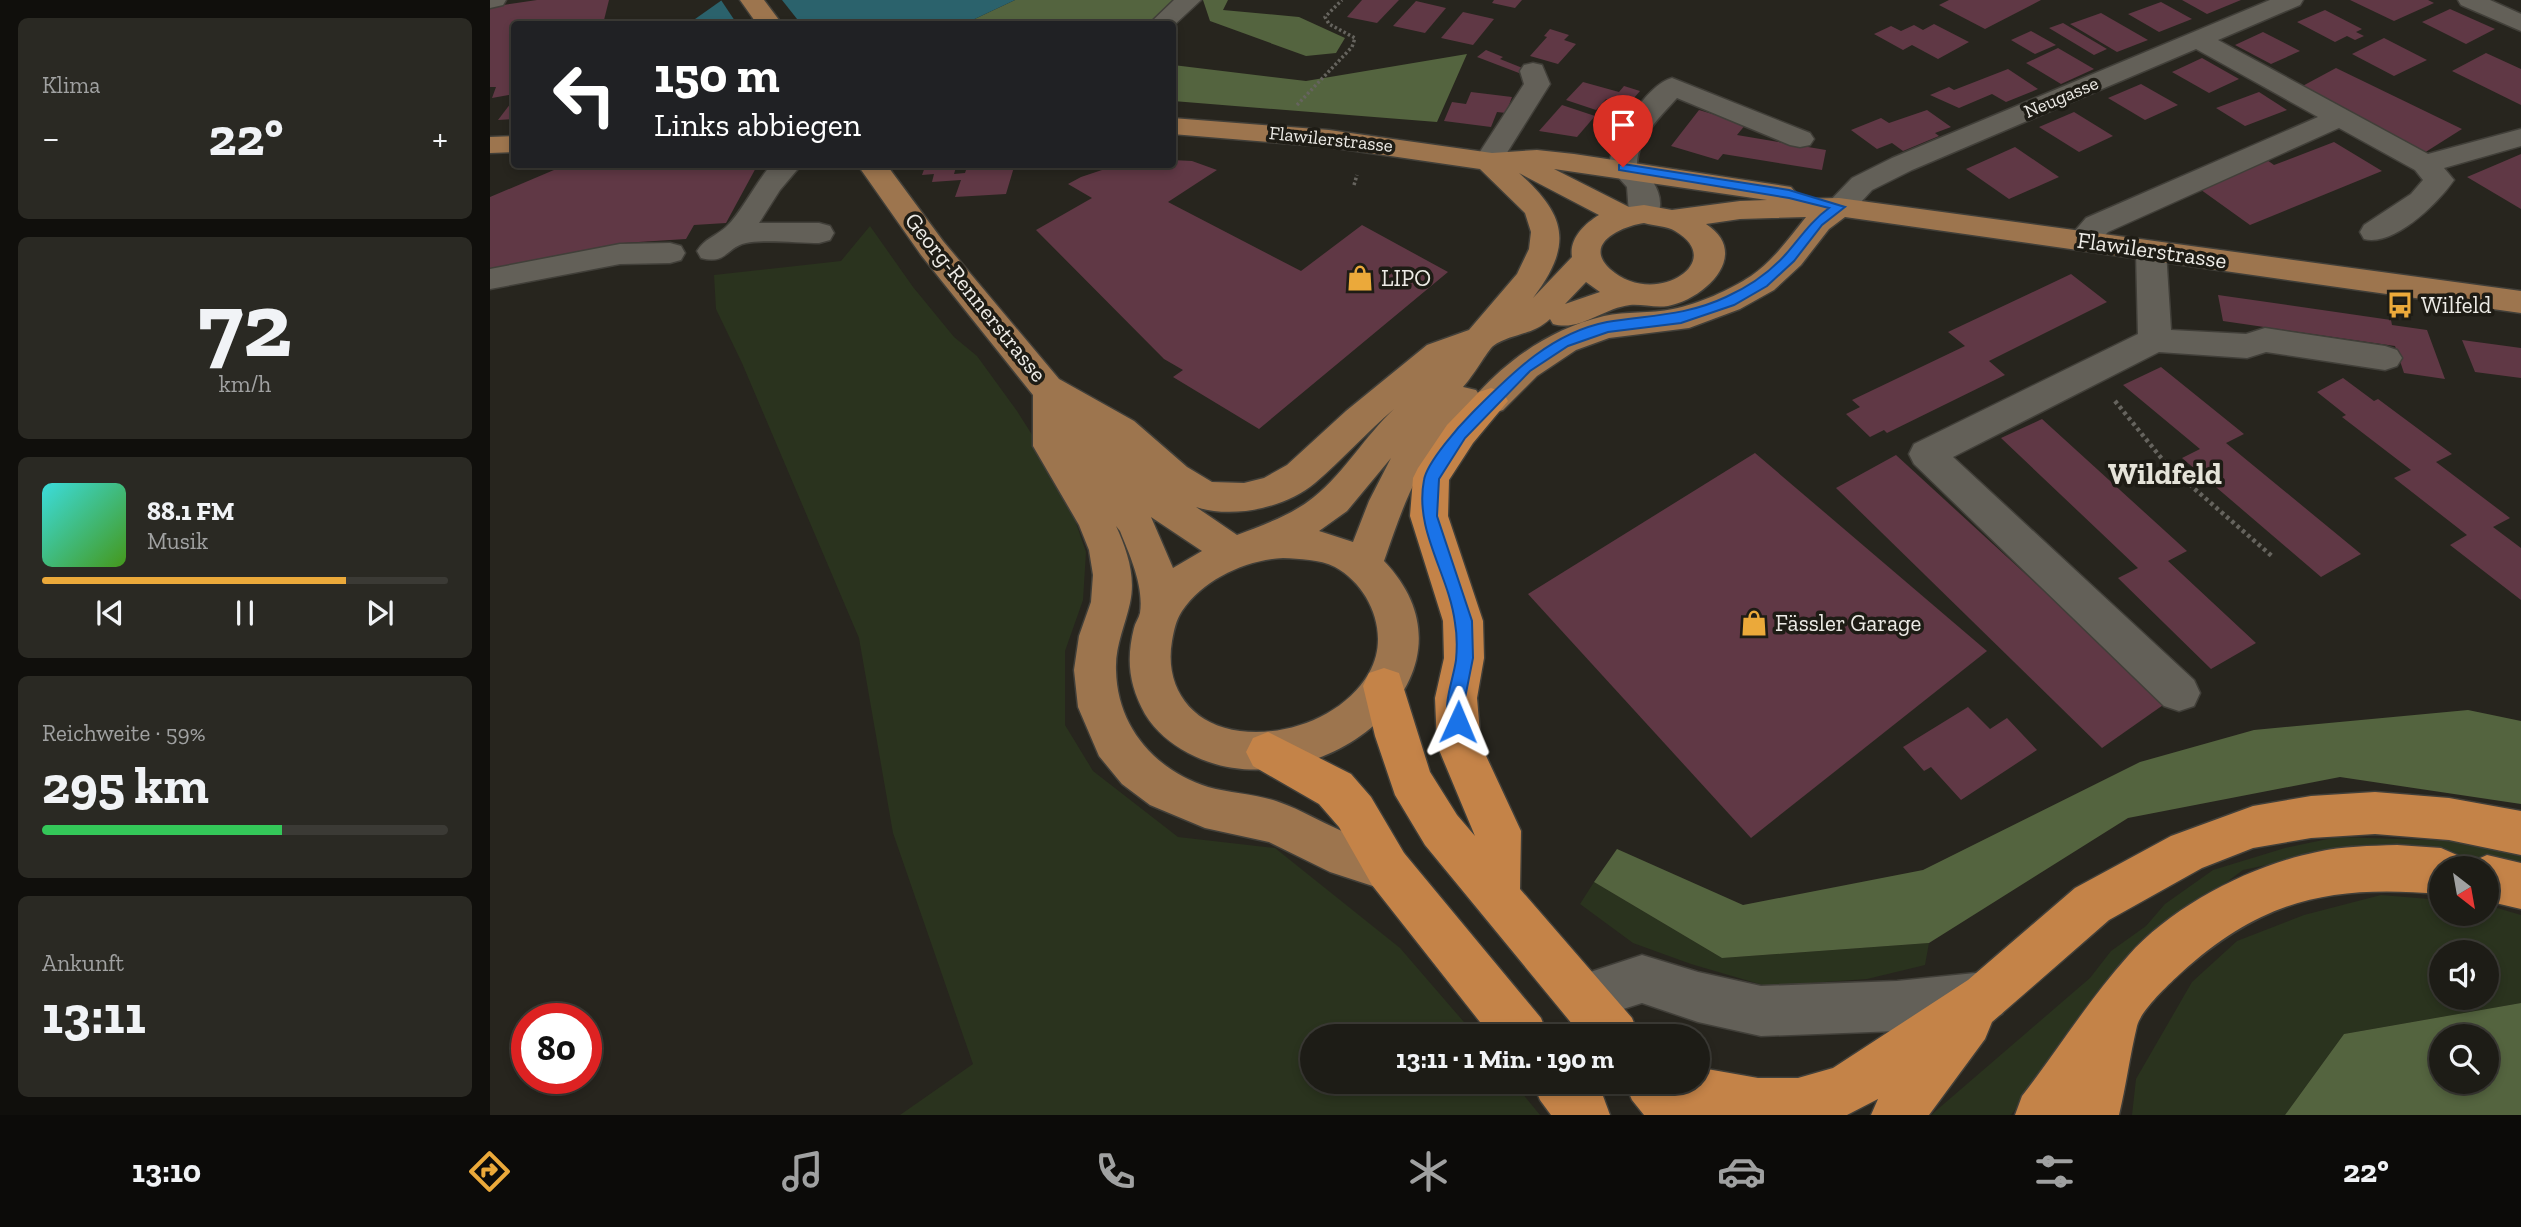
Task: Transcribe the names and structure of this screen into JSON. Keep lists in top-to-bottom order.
{
  "streets": {
    "main road": ["Flawilerstrasse", "Georg-Rennerstrasse"],
    "street": ["Neugasse"]
  },
  "crossings": [
    ["Neugasse", "Flawilerstrasse"]
  ],
  "districts": ["Wildfeld"],
  "places": {
    "shop": ["LIPO", "Fässler Garage"],
    "bus stop": ["Wilfeld"]
  },
  "north": "bottom right",
  "page": {
    "tile": [
      "Klima",
      ["72", "km/h"],
      ["Reichweite · 59%", "295 km"],
      ["Ankunft", "13:11"]
    ],
    "turn": ["150 m", "Links abbiegen"],
    "heat": ["−", "22°", "+"],
    "song": ["88.1 FM", "Musik"],
    "limit": "80",
    "trip": "13:11 · 1 Min. · 190 m",
    "tabs": ["13:10", "22°"]
  }
}
